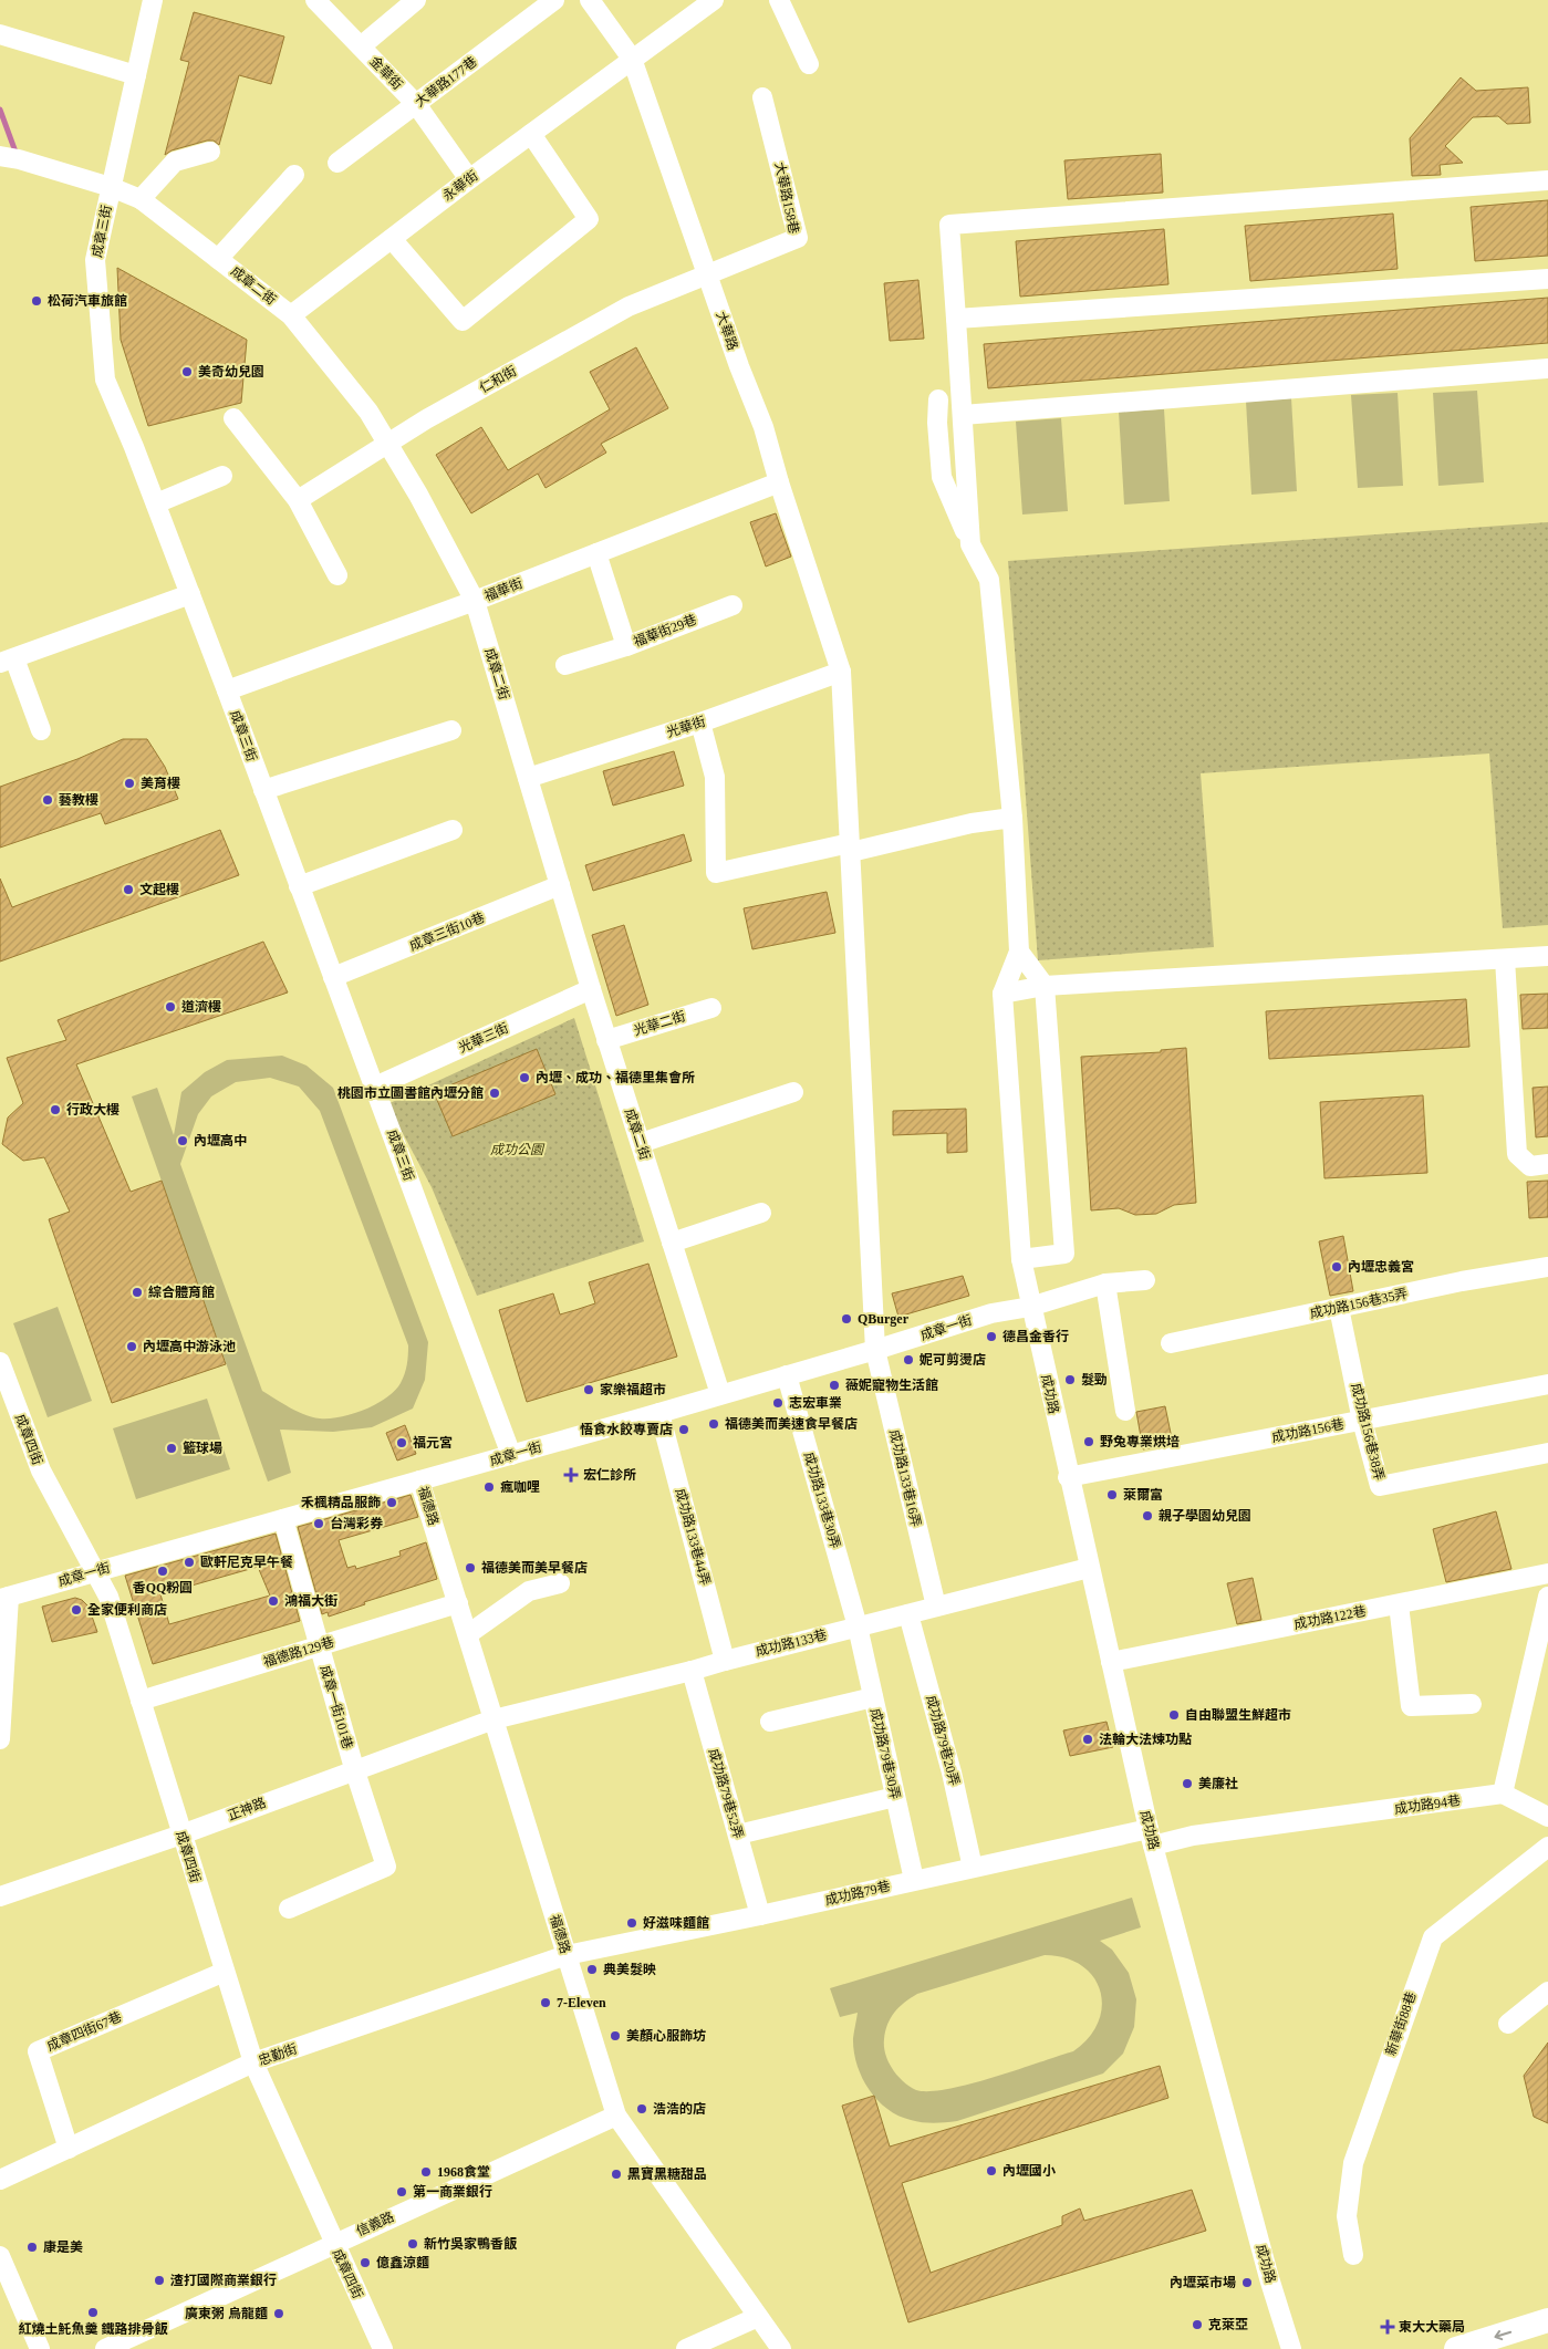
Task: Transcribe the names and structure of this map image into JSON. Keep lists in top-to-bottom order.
{
  "streets": {
    "street": [
      "金華街",
      "大華路177巷",
      "永華街",
      "大華路158巷",
      "成章三街",
      "成章二街",
      "大華路",
      "仁和街",
      "福華街",
      "福華街29巷",
      "光華街",
      "成章三街10巷",
      "光華二街",
      "光華三街",
      "成功路156巷35弄",
      "成章一街",
      "成功路",
      "成功路156巷",
      "成功路156巷38弄",
      "成章四街",
      "成功路133巷16弄",
      "成功路133巷30弄",
      "福德路",
      "成功路133巷44弄",
      "成功路122巷",
      "成功路133巷",
      "福德路129巷",
      "成章一街101巷",
      "成功路79巷20弄",
      "成功路79巷30弄",
      "成功路79巷52弄",
      "成功路94巷",
      "正神路",
      "成功路79巷",
      "新華街88巷",
      "成章四街67巷",
      "忠勤街",
      "信義路"
    ]
  },
  "crossings": [
    ["金華街", "大華路177巷"],
    ["金華街", "永華街"],
    ["永華街", "成章二街"],
    ["永華街", "大華路"],
    ["大華路158巷", "大華路"],
    ["大華路158巷", "仁和街"],
    ["成章三街", "成章二街"],
    ["成章三街", "福華街"],
    ["成章三街", "成章三街10巷"],
    ["成章三街", "光華三街"],
    ["成章三街", "成章一街"],
    ["成章二街", "仁和街"],
    ["成章二街", "福華街"],
    ["成章二街", "光華街"],
    ["成章二街", "成章三街10巷"],
    ["成章二街", "光華二街"],
    ["成章二街", "光華三街"],
    ["成章二街", "成章一街"],
    ["大華路", "仁和街"],
    ["大華路", "福華街"],
    ["大華路", "光華街"],
    ["大華路", "成功路133巷16弄"],
    ["福華街", "福華街29巷"],
    ["成功路156巷35弄", "成功路156巷38弄"],
    ["成章一街", "成功路"],
    ["成章一街", "成章四街"],
    ["成章一街", "成功路133巷16弄"],
    ["成章一街", "成功路133巷30弄"],
    ["成章一街", "福德路"],
    ["成章一街", "成功路133巷44弄"],
    ["成章一街", "成章一街101巷"],
    ["成功路", "成功路156巷"],
    ["成功路", "成功路122巷"],
    ["成功路", "成功路133巷"],
    ["成功路", "成功路94巷"],
    ["成功路", "成功路79巷"],
    ["成功路156巷", "成功路156巷38弄"],
    ["成章四街", "福德路129巷"],
    ["成章四街", "正神路"],
    ["成章四街", "成章四街67巷"],
    ["成章四街", "忠勤街"],
    ["成章四街", "信義路"],
    ["成功路133巷16弄", "成功路133巷"],
    ["成功路133巷30弄", "成功路133巷"],
    ["成功路133巷30弄", "成功路79巷30弄"],
    ["福德路", "成功路133巷"],
    ["福德路", "福德路129巷"],
    ["福德路", "正神路"],
    ["福德路", "成功路79巷"],
    ["福德路", "忠勤街"],
    ["福德路", "信義路"],
    ["成功路133巷44弄", "成功路133巷"],
    ["成功路133巷", "成功路79巷20弄"],
    ["成功路133巷", "成功路79巷30弄"],
    ["成功路133巷", "成功路79巷52弄"],
    ["成功路133巷", "正神路"],
    ["福德路129巷", "成章一街101巷"],
    ["成章一街101巷", "正神路"],
    ["成功路79巷20弄", "成功路79巷"],
    ["成功路79巷30弄", "成功路79巷"],
    ["成功路79巷52弄", "成功路79巷"],
    ["成功路94巷", "成功路79巷"],
    ["成功路79巷", "忠勤街"],
    ["成章四街67巷", "忠勤街"]
  ],
  "parks": ["成功公園"],
  "places": {
    "other": [
      "松荷汽車旅館",
      "美奇幼兒園",
      "美育樓",
      "藝教樓",
      "文起樓",
      "道濟樓",
      "內壢、成功、福德里集會所",
      "桃園市立圖書館內壢分館",
      "行政大樓",
      "內壢高中",
      "內壢忠義宮",
      "綜合體育館",
      "QBurger",
      "德昌金香行",
      "內壢高中游泳池",
      "妮可剪燙店",
      "髮勁",
      "薇妮寵物生活館",
      "家樂福超市",
      "志宏車業",
      "福德美而美速食早餐店",
      "悟食水餃專賣店",
      "野兔專業烘培",
      "福元宮",
      "籃球場",
      "瘋咖哩",
      "萊爾富",
      "禾楓精品服飾",
      "親子學園幼兒園",
      "台灣彩券",
      "歐軒尼克早午餐",
      "福德美而美早餐店",
      "香QQ粉圓",
      "鴻福大街",
      "全家便利商店",
      "自由聯盟生鮮超市",
      "法輪大法煉功點",
      "美廉社",
      "好滋味麵館",
      "典美髮映",
      "7-Eleven",
      "美顏心服飾坊",
      "浩浩的店",
      "內壢國小",
      "1968食堂",
      "黑寶黑糖甜品",
      "第一商業銀行",
      "新竹吳家鴨香飯",
      "康是美",
      "億鑫涼麵",
      "渣打國際商業銀行",
      "內壢菜市場",
      "紅燒土魠魚羹 鐵路排骨飯",
      "廣東粥 烏龍麵",
      "克萊亞"
    ],
    "health": ["宏仁診所", "東大大藥局"]
  }
}
